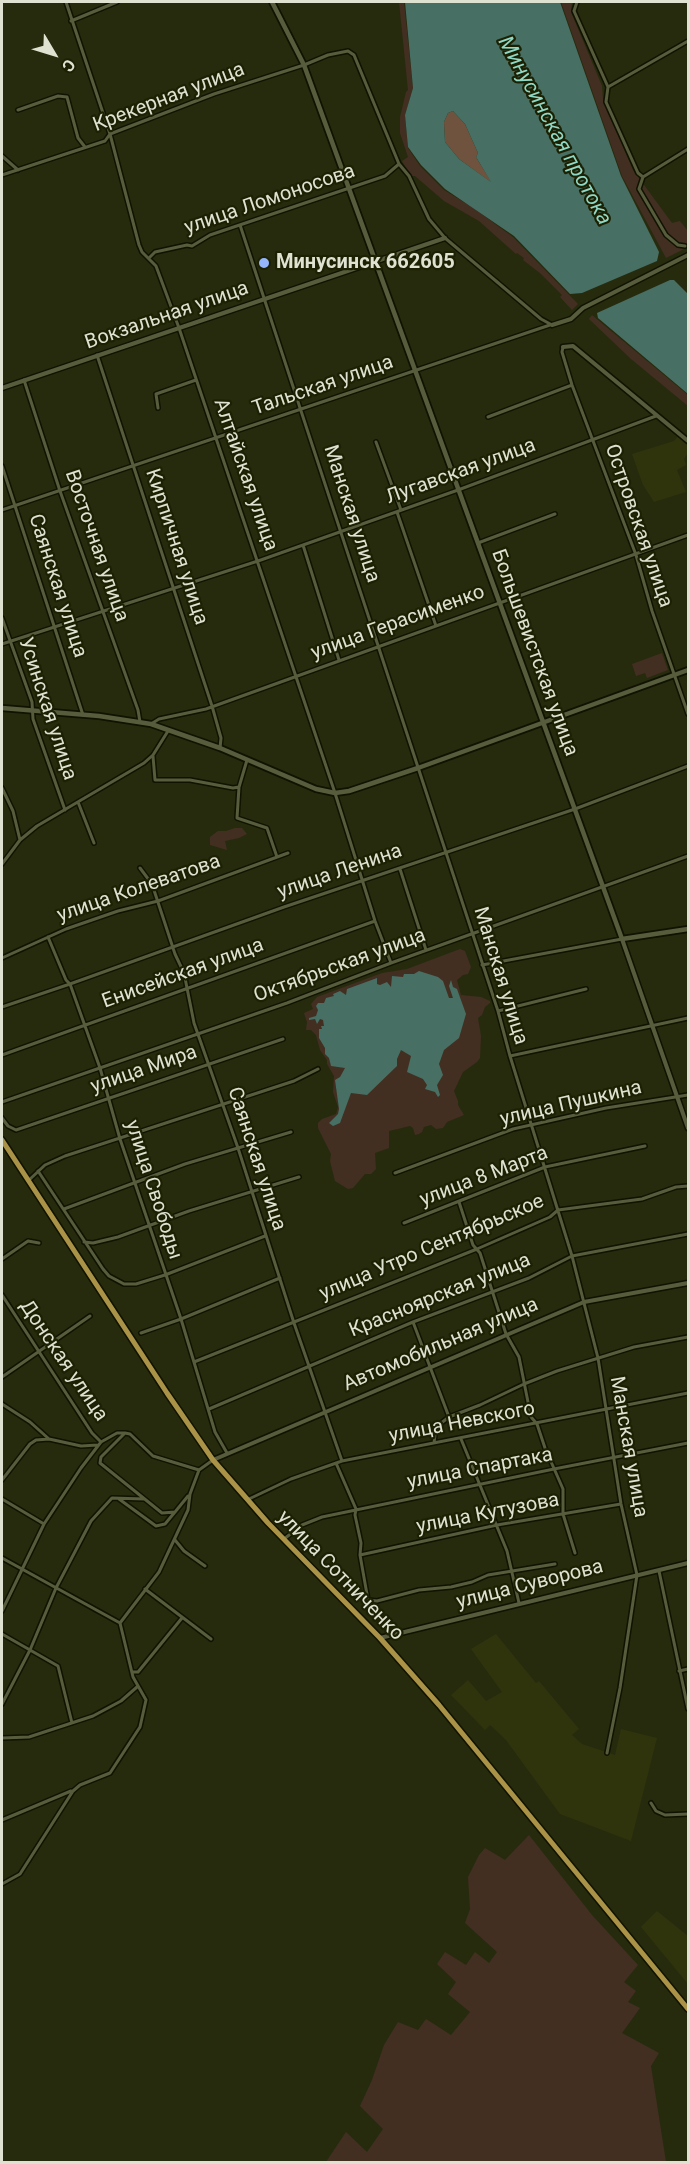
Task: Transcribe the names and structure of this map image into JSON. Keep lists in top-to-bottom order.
{
  "streets": {
    "main road": ["Большевистская улица", "улица Сотниченко"],
    "street": [
      "Крекерная улица",
      "улица Ломоносова",
      "Вокзальная улица",
      "Тальская улица",
      "Лугавская улица",
      "Алтайская улица",
      "Манская улица",
      "Островская улица",
      "Восточная улица",
      "Кирпичная улица",
      "Саянская улица",
      "улица Герасименко",
      "Усинская улица",
      "улица Ленина",
      "улица Колеватова",
      "Октябрьская улица",
      "Енисейская улица",
      "улица Мира",
      "улица Пушкина",
      "улица 8 Марта",
      "улица Свободы",
      "улица Утро Сентябрьское",
      "Красноярская улица",
      "Автомобильная улица",
      "Донская улица",
      "улица Невского",
      "улица Спартака",
      "улица Кутузова",
      "улица Суворова"
    ]
  },
  "crossings": [
    ["Крекерная улица", "улица Ломоносова"],
    ["Крекерная улица", "Алтайская улица"],
    ["Крекерная улица", "Большевистская улица"],
    ["улица Ломоносова", "Алтайская улица"],
    ["улица Ломоносова", "Манская улица"],
    ["улица Ломоносова", "Большевистская улица"],
    ["Вокзальная улица", "Алтайская улица"],
    ["Вокзальная улица", "Манская улица"],
    ["Вокзальная улица", "Восточная улица"],
    ["Вокзальная улица", "Кирпичная улица"],
    ["Вокзальная улица", "Большевистская улица"],
    ["Тальская улица", "Алтайская улица"],
    ["Тальская улица", "Манская улица"],
    ["Тальская улица", "Восточная улица"],
    ["Тальская улица", "Кирпичная улица"],
    ["Тальская улица", "Саянская улица"],
    ["Тальская улица", "Большевистская улица"],
    ["Лугавская улица", "Алтайская улица"],
    ["Лугавская улица", "Манская улица"],
    ["Лугавская улица", "Островская улица"],
    ["Лугавская улица", "Восточная улица"],
    ["Лугавская улица", "Кирпичная улица"],
    ["Лугавская улица", "Саянская улица"],
    ["Лугавская улица", "Большевистская улица"],
    ["Лугавская улица", "Усинская улица"],
    ["Алтайская улица", "улица Герасименко"],
    ["Алтайская улица", "улица Ленина"],
    ["Алтайская улица", "Октябрьская улица"],
    ["Алтайская улица", "Енисейская улица"],
    ["Манская улица", "улица Герасименко"],
    ["Манская улица", "улица Ленина"],
    ["Манская улица", "Октябрьская улица"],
    ["Манская улица", "улица Пушкина"],
    ["Манская улица", "улица 8 Марта"],
    ["Манская улица", "улица Утро Сентябрьское"],
    ["Манская улица", "Красноярская улица"],
    ["Манская улица", "Автомобильная улица"],
    ["Манская улица", "улица Невского"],
    ["Манская улица", "улица Спартака"],
    ["Манская улица", "улица Кутузова"],
    ["Манская улица", "улица Суворова"],
    ["Островская улица", "улица Герасименко"],
    ["Кирпичная улица", "улица Герасименко"],
    ["Саянская улица", "улица Ленина"],
    ["Саянская улица", "улица Колеватова"],
    ["Саянская улица", "Октябрьская улица"],
    ["Саянская улица", "Енисейская улица"],
    ["Саянская улица", "улица Мира"],
    ["Саянская улица", "улица Утро Сентябрьское"],
    ["Саянская улица", "Красноярская улица"],
    ["Саянская улица", "Автомобильная улица"],
    ["Саянская улица", "улица Невского"],
    ["улица Герасименко", "Большевистская улица"],
    ["Большевистская улица", "улица Ленина"],
    ["Большевистская улица", "Октябрьская улица"],
    ["Большевистская улица", "улица Пушкина"],
    ["улица Ленина", "улица Свободы"],
    ["улица Колеватова", "улица Свободы"],
    ["Октябрьская улица", "улица Свободы"],
    ["Енисейская улица", "улица Свободы"],
    ["улица Мира", "улица Свободы"],
    ["улица Свободы", "улица Утро Сентябрьское"],
    ["улица Свободы", "Красноярская улица"],
    ["улица Свободы", "Автомобильная улица"],
    ["Автомобильная улица", "улица Сотниченко"],
    ["улица Невского", "улица Сотниченко"],
    ["улица Спартака", "улица Сотниченко"],
    ["улица Сотниченко", "улица Суворова"]
  ],
  "water": ["Минусинская протока"],
  "places": ["Минусинск 662605"],
  "north": "bottom right"
}
